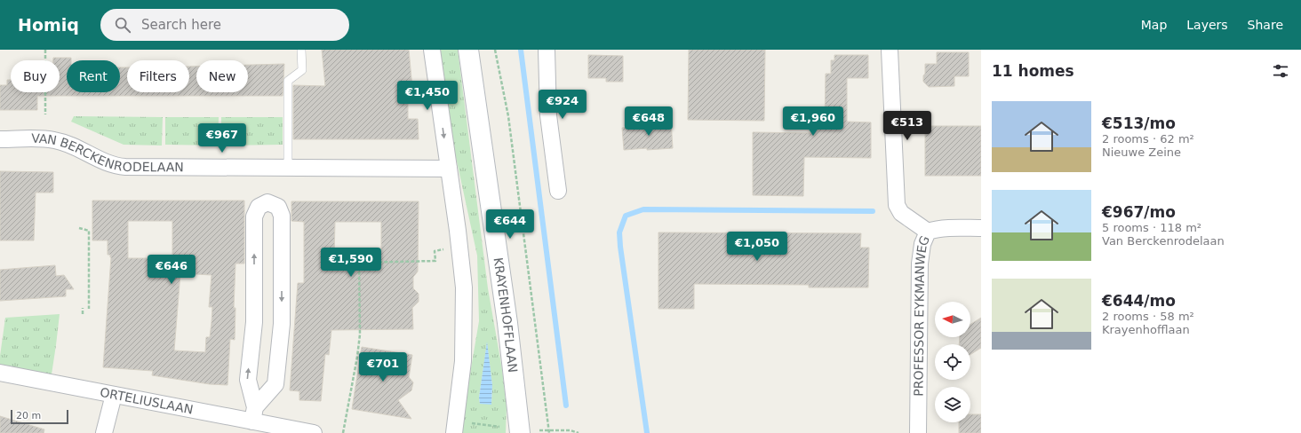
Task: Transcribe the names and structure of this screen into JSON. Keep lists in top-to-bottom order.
{
  "streets": {
    "street": [
      "VAN BERCKENRODELAAN",
      "KRAYENHOFFLAAN",
      "PROFESSOR EYKMANWEG",
      "ORTELIUSLAAN"
    ]
  },
  "scale_bar": "20 m",
  "north": "left",
  "page": {
    "header": "Homiq",
    "search": "Search here",
    "nav": ["Map", "Layers", "Share"],
    "heading": "11 homes",
    "chip": [
      "Buy",
      "Rent",
      "Filters",
      "New"
    ],
    "price": [
      "€1,450",
      "€924",
      "€648",
      "€1,960",
      "€513",
      "€967",
      "€644",
      "€1,050",
      "€1,590",
      "€646",
      "€701"
    ],
    "list": [
      {
        "name": "€513/mo",
        "note": "2 rooms · 62 m² · Nieuwe Zeine"
      },
      {
        "name": "€967/mo",
        "note": "5 rooms · 118 m² · Van Berckenrodelaan"
      },
      {
        "name": "€644/mo",
        "note": "2 rooms · 58 m² · Krayenhofflaan"
      }
    ],
    "scale": "20 m"
  }
}
